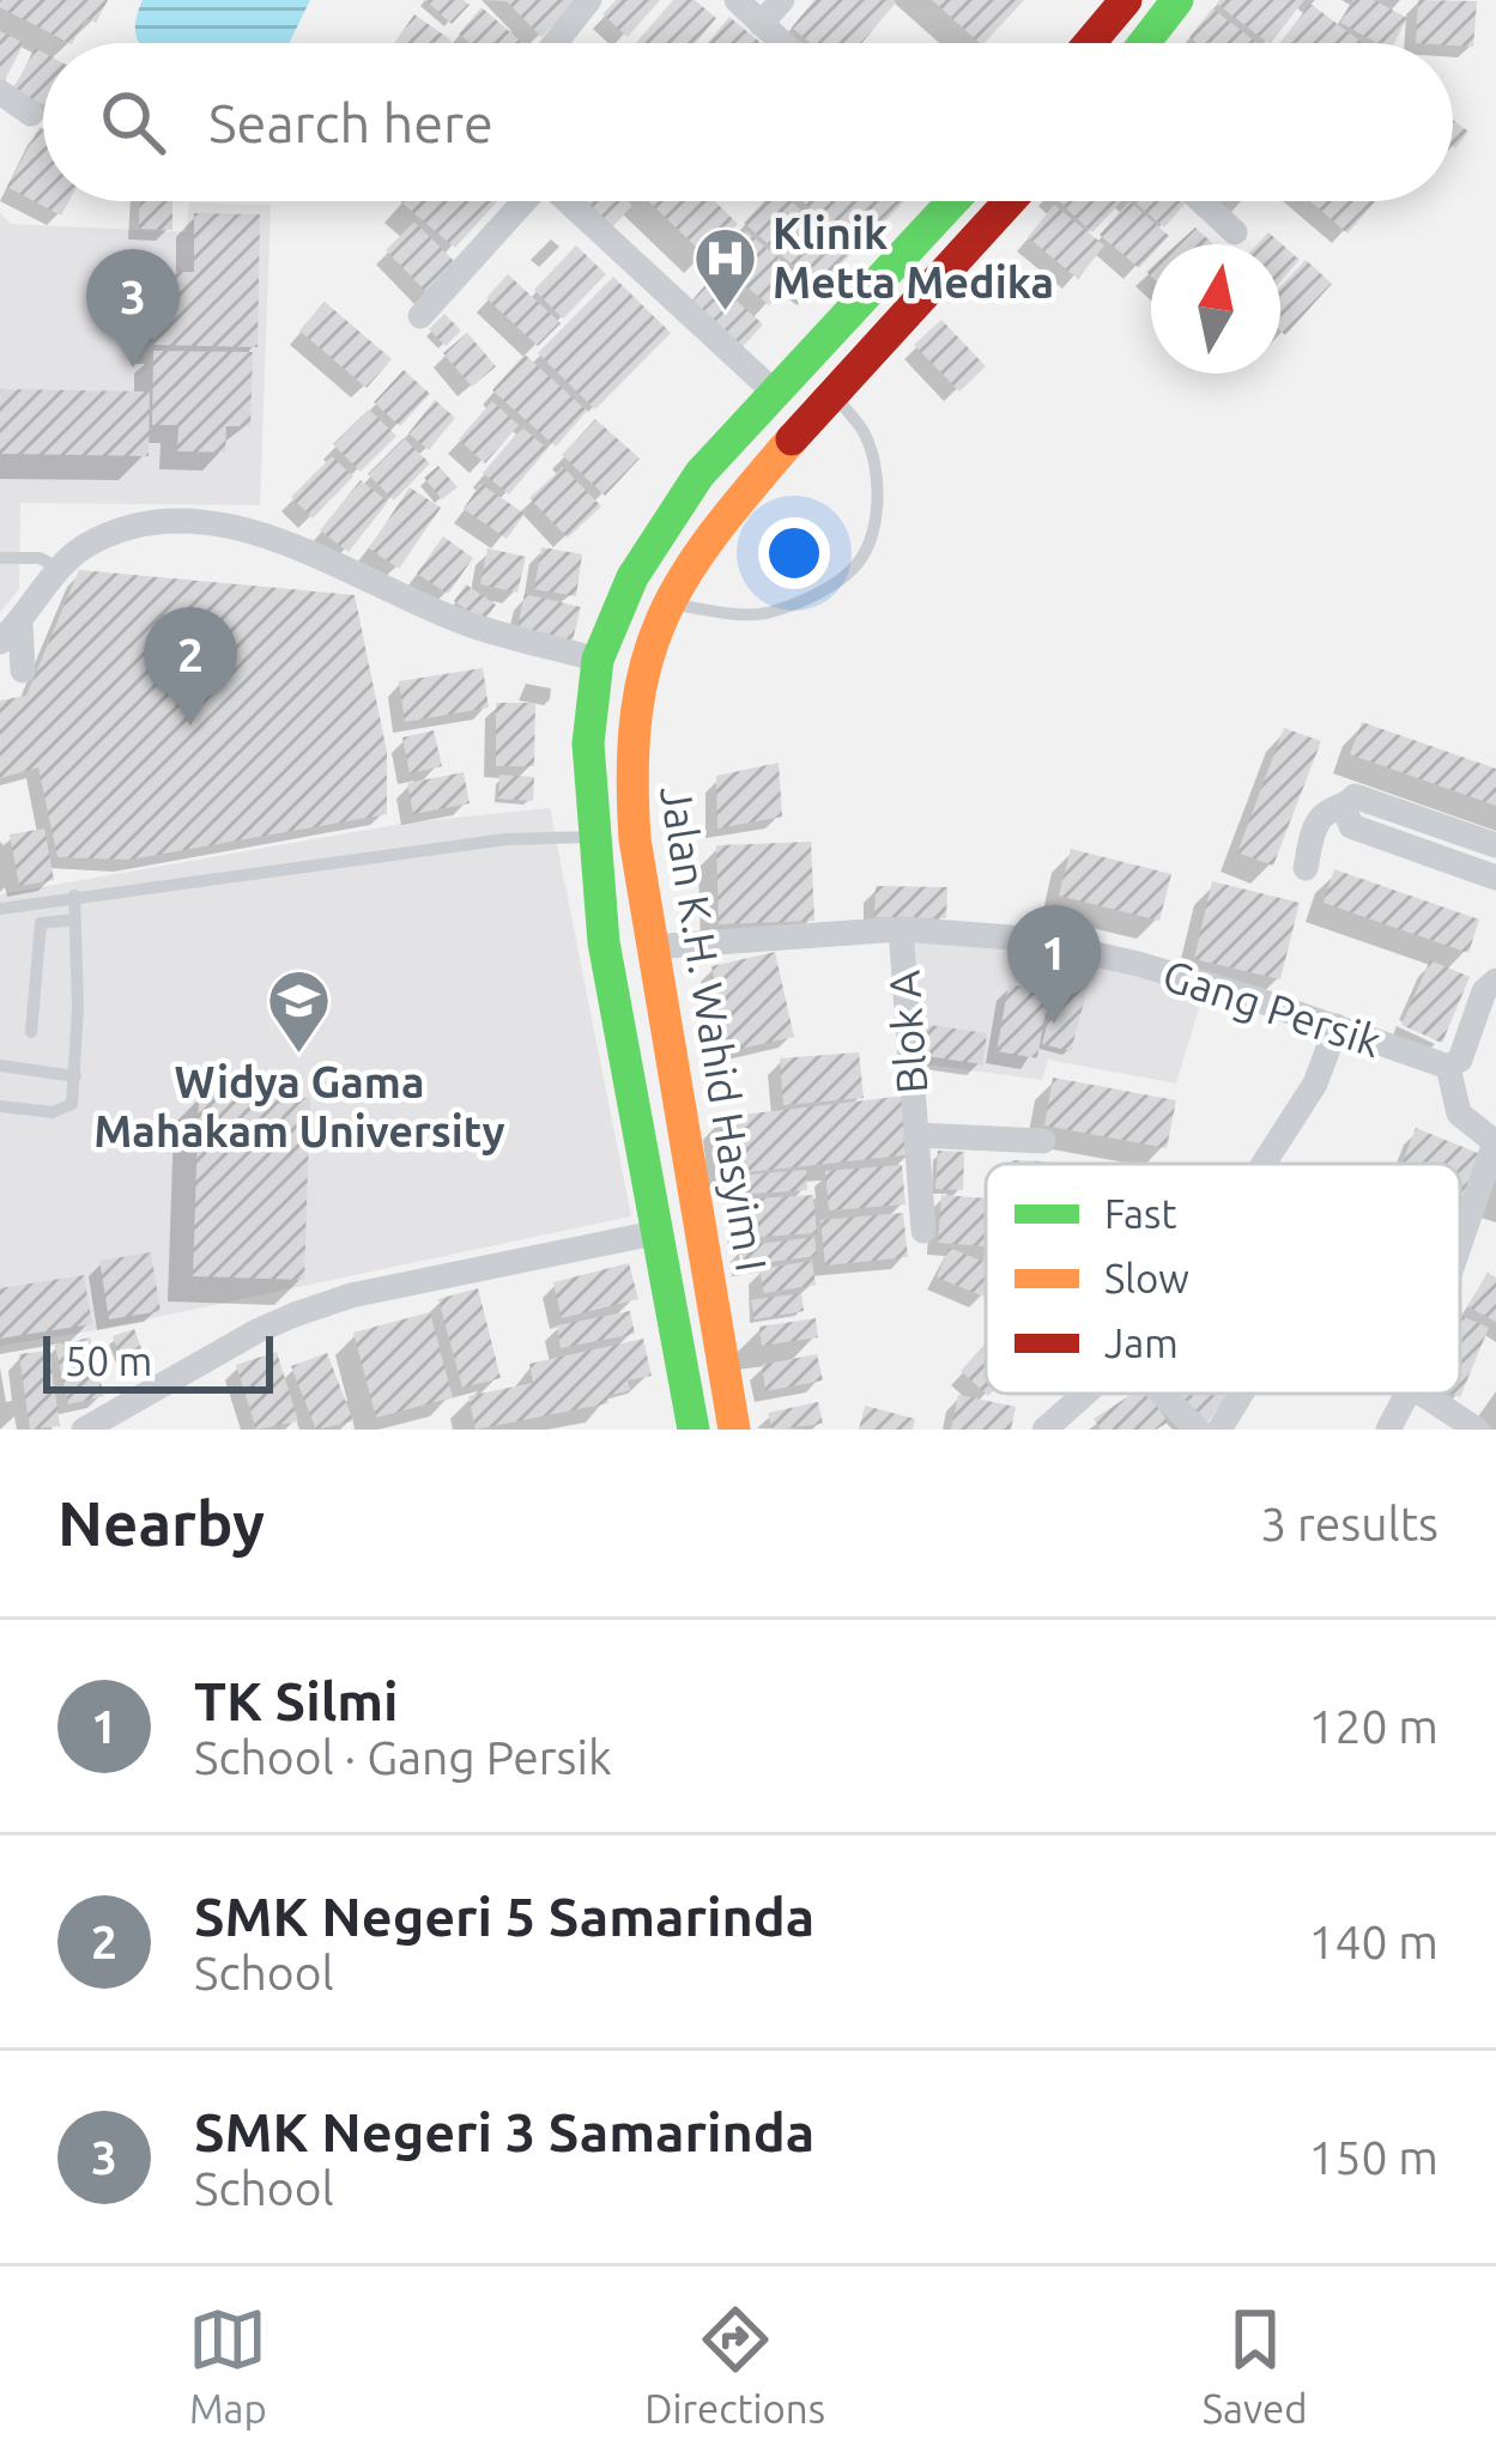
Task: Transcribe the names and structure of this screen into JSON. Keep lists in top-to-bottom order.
{
  "streets": {
    "main road": ["Jalan K.H. Wahid Hasyim I"],
    "street": ["Gang Persik", "Blok A"]
  },
  "crossings": [
    ["Gang Persik", "Jalan K.H. Wahid Hasyim I"],
    ["Gang Persik", "Blok A"]
  ],
  "places": {
    "hospital": ["Klinik Metta Medika"],
    "school or university": ["Widya Gama Mahakam University"]
  },
  "legend": ["Fast", "Slow", "Jam"],
  "scale_bar": "50 m",
  "north": "top",
  "page": {
    "search": "Search here",
    "pins": ["3", "2", "1"],
    "scale": "50 m",
    "heading": ["Nearby", "3 results"],
    "list": [
      {
        "mark": "1",
        "name": "TK Silmi",
        "note": "School · Gang Persik",
        "value": "120 m"
      },
      {
        "mark": "2",
        "name": "SMK Negeri 5 Samarinda",
        "note": "School",
        "value": "140 m"
      },
      {
        "mark": "3",
        "name": "SMK Negeri 3 Samarinda",
        "note": "School",
        "value": "150 m"
      }
    ],
    "nav": ["Map", "Directions", "Saved"]
  }
}
